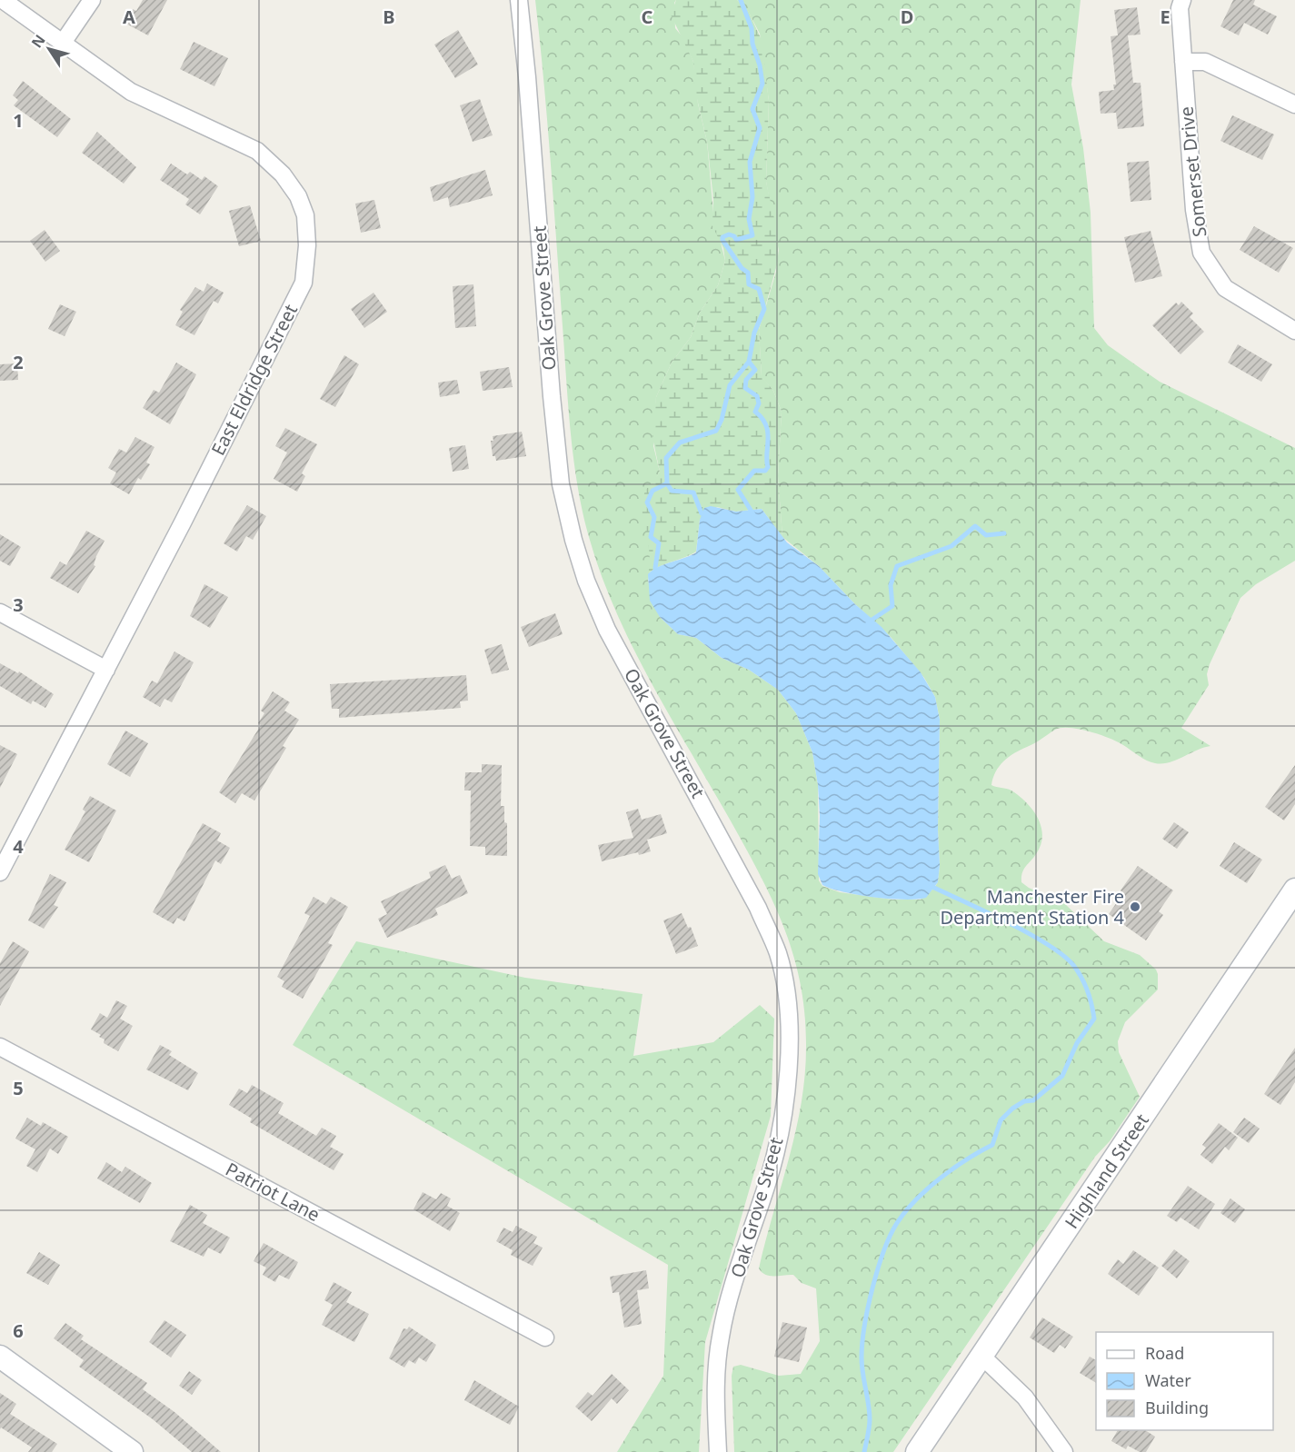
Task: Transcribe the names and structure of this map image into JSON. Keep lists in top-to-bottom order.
{
  "streets": {
    "main road": ["Highland Street"],
    "street": [
      "Somerset Drive",
      "Oak Grove Street",
      "East Eldridge Street",
      "Patriot Lane"
    ]
  },
  "places": ["Manchester Fire Department Station 4"],
  "legend": ["Road", "Water", "Building"],
  "north": "top left",
  "grid": {
    "columns": [
      "A",
      "B",
      "C",
      "D",
      "E"
    ],
    "rows": [
      "1",
      "2",
      "3",
      "4",
      "5",
      "6"
    ]
  }
}
